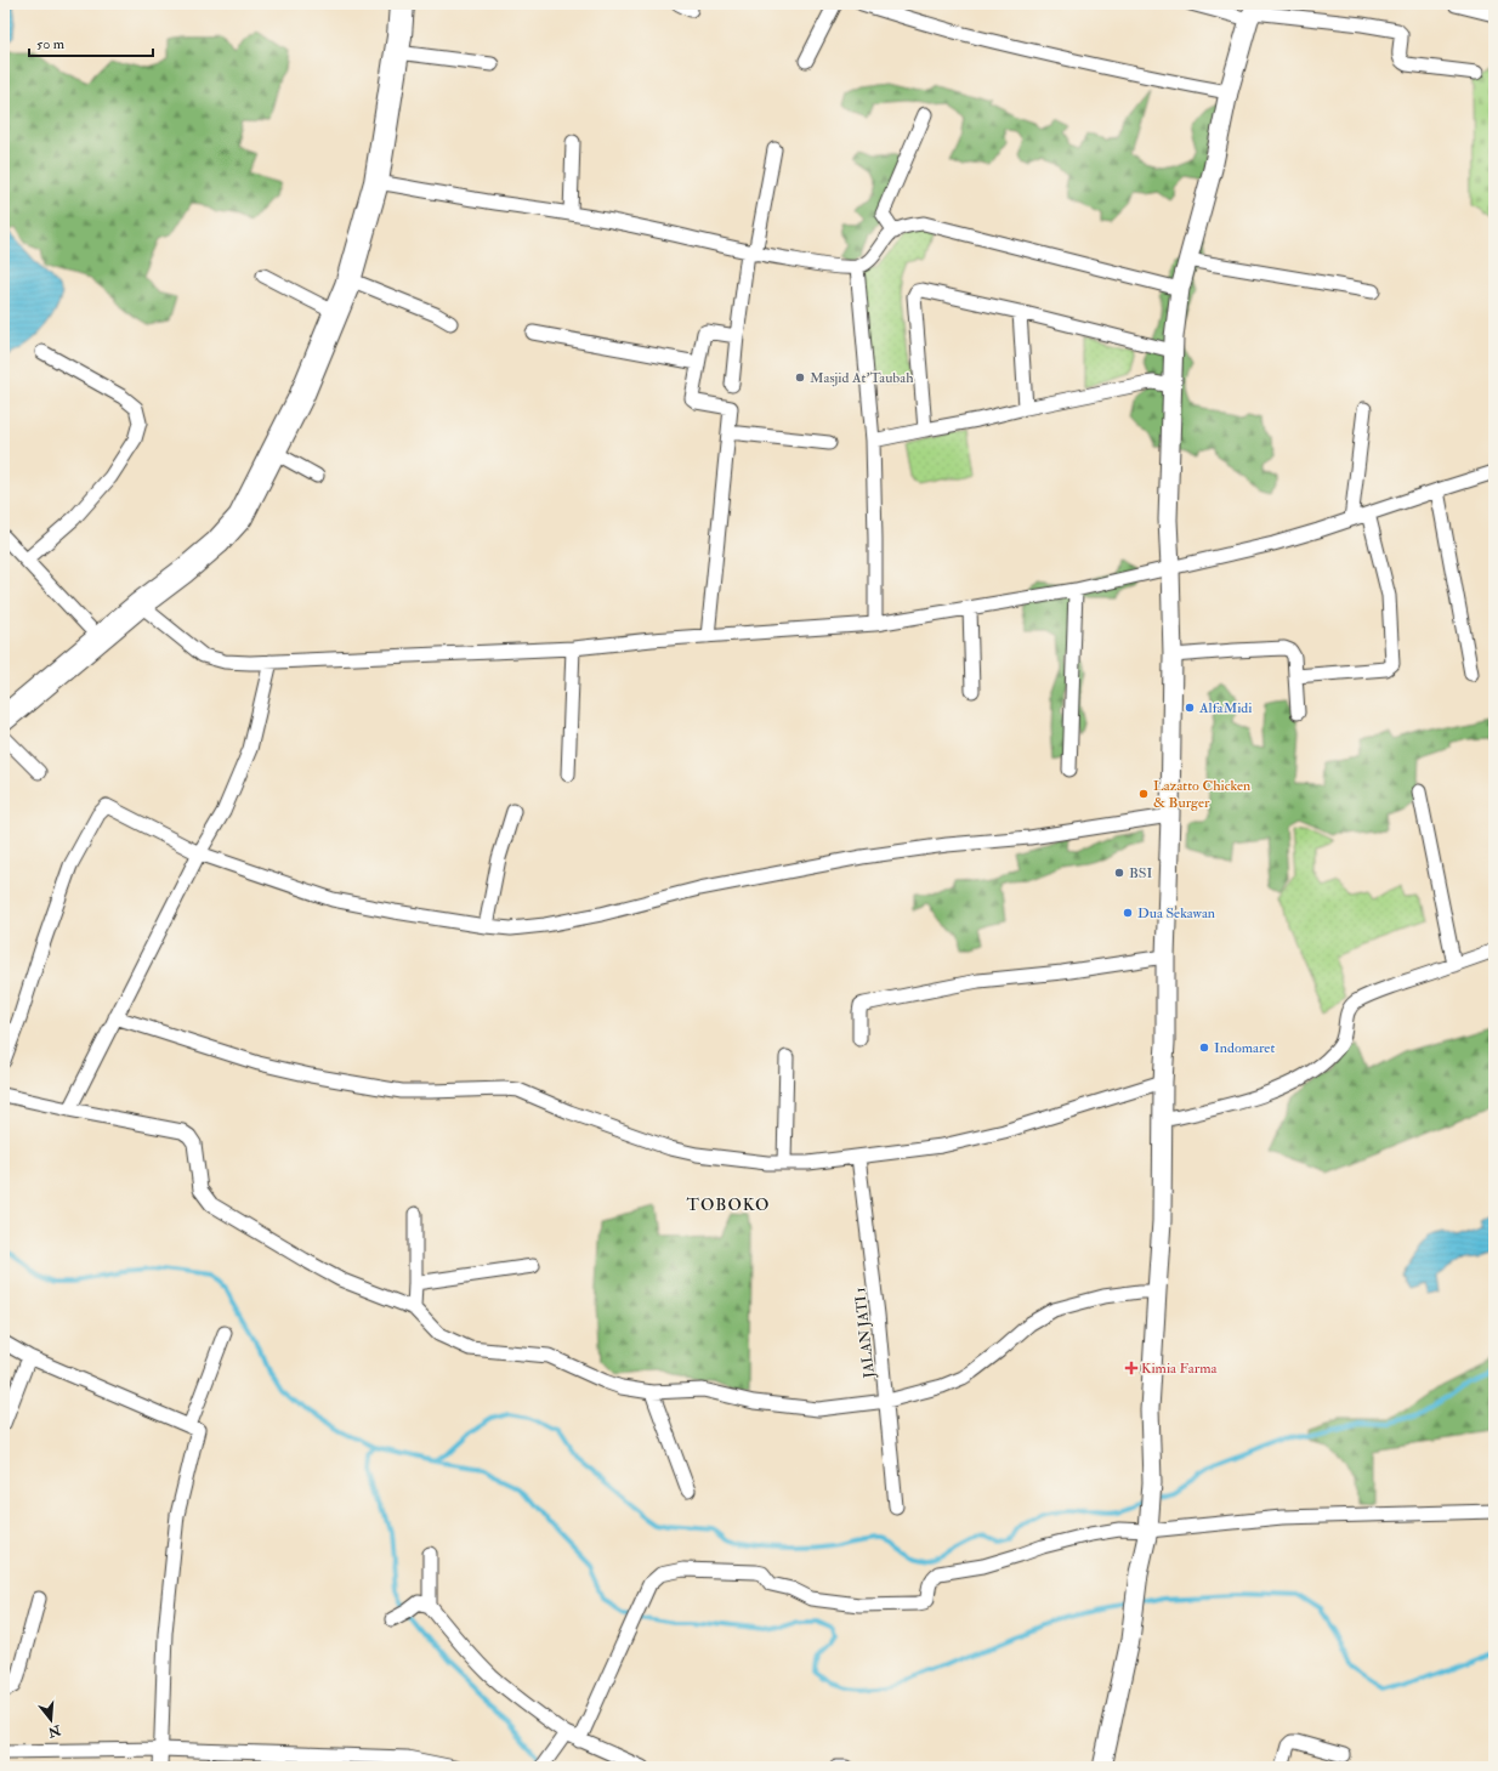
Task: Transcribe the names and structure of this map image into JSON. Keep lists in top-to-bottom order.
{
  "streets": {
    "street": ["JALAN JATI 1"]
  },
  "districts": ["TOBOKO"],
  "places": {
    "other": [
      "Masjid At'Taubah",
      "AlfaMidi",
      "Lazatto Chicken & Burger",
      "BSI",
      "Dua Sekawan",
      "Indomaret"
    ],
    "health": ["Kimia Farma"]
  },
  "scale_bar": "50 m",
  "north": "bottom"
}
